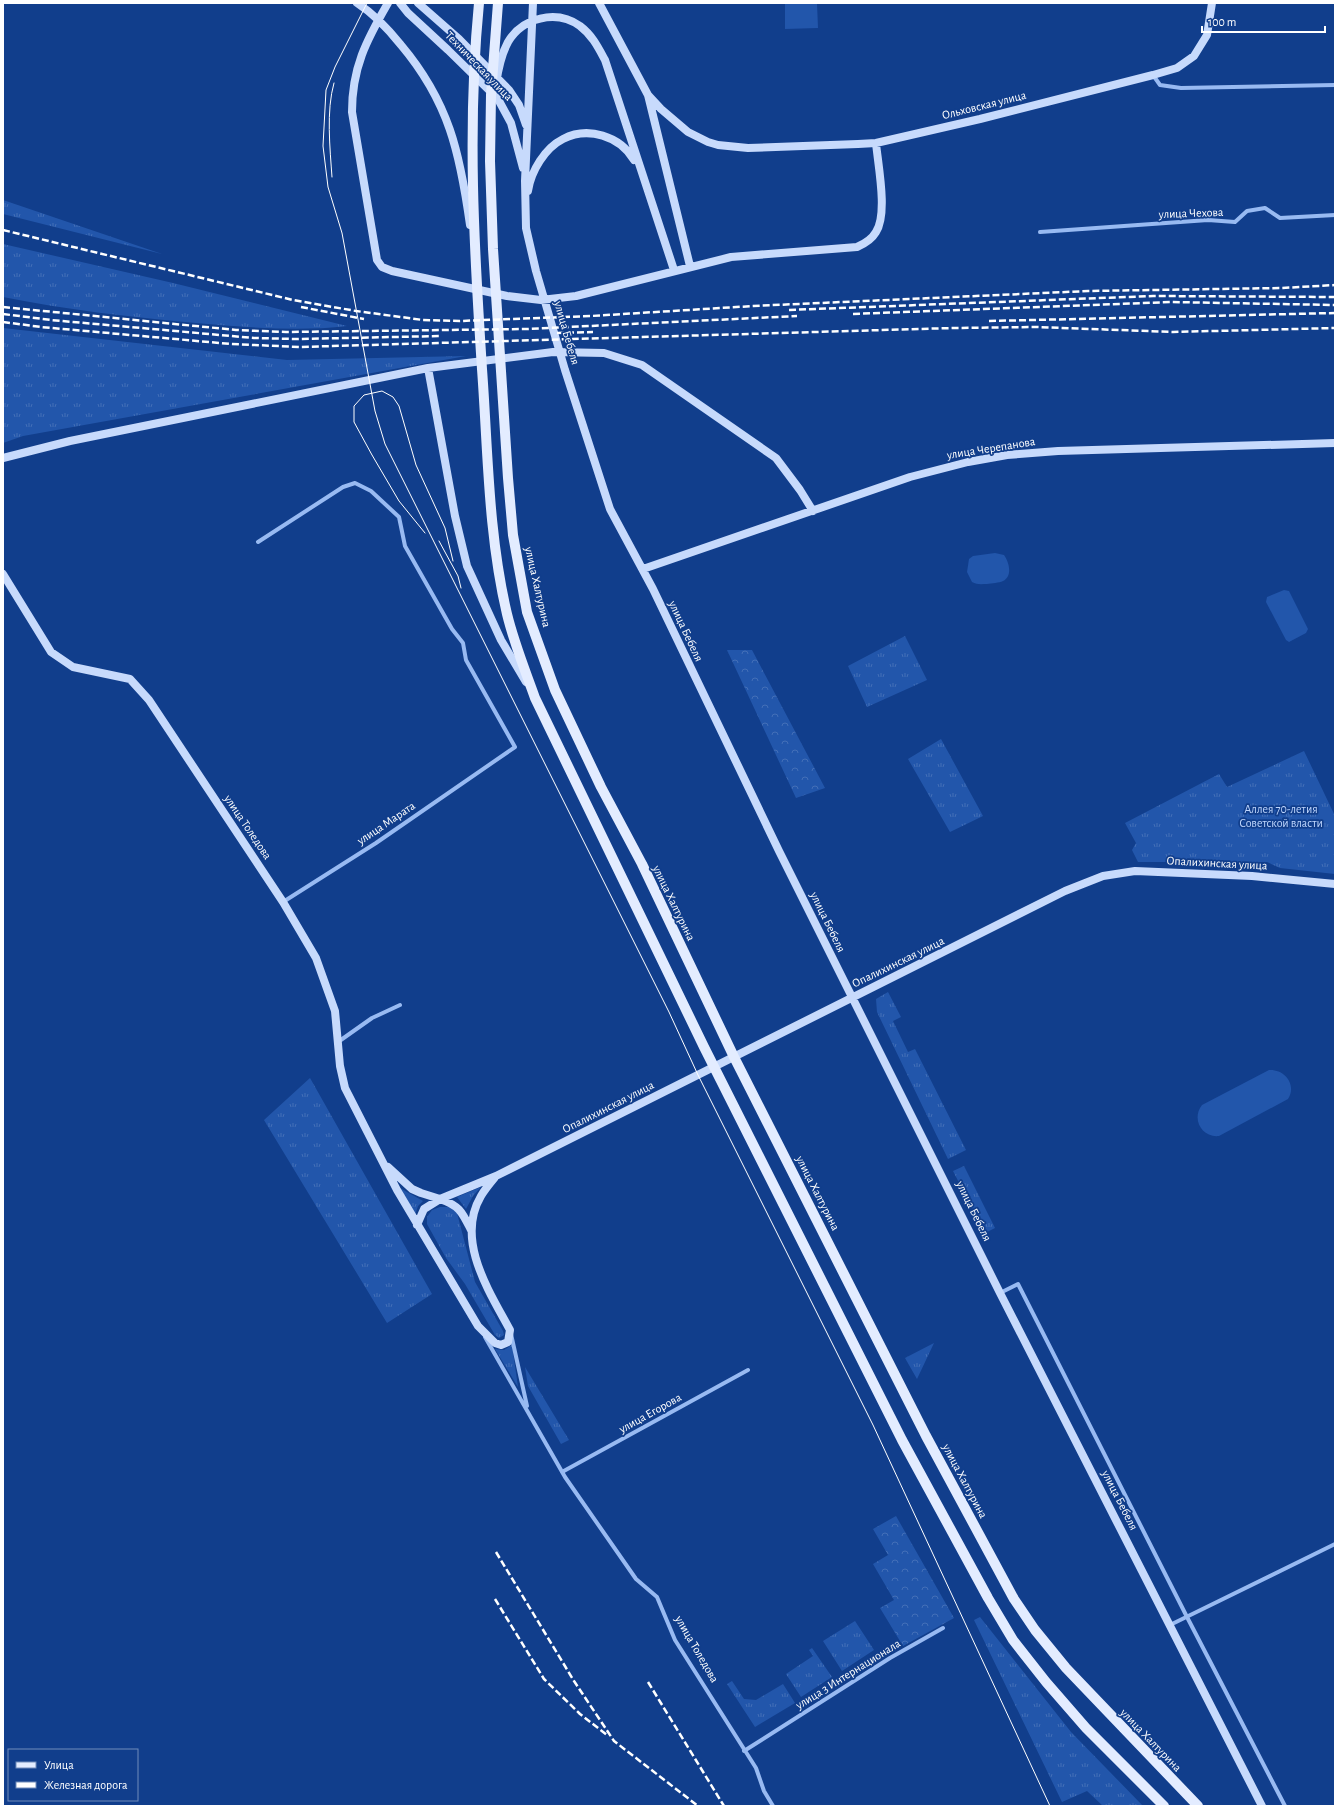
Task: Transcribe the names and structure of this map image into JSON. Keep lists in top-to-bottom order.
{
  "streets": {
    "main road": [
      "Техническая улица",
      "Ольховская улица",
      "улица Бебеля",
      "улица Черепанова",
      "улица Халтурина",
      "улица Толедова",
      "Опалихинская улица"
    ],
    "street": [
      "улица Чехова",
      "улица Марата",
      "улица Егорова",
      "улица 3 Интернационала"
    ]
  },
  "crossings": [
    ["Техническая улица", "улица Бебеля"],
    ["улица Бебеля", "улица Черепанова"],
    ["улица Бебеля", "Опалихинская улица"],
    ["улица Халтурина", "Опалихинская улица"],
    ["улица Марата", "улица Толедова"],
    ["улица Толедова", "Опалихинская улица"],
    ["улица Толедова", "улица Егорова"],
    ["улица Толедова", "улица 3 Интернационала"]
  ],
  "parks": ["Аллея 70-летия Советской власти"],
  "legend": ["Улица", "Железная дорога"],
  "scale_bar": "100 m"
}
